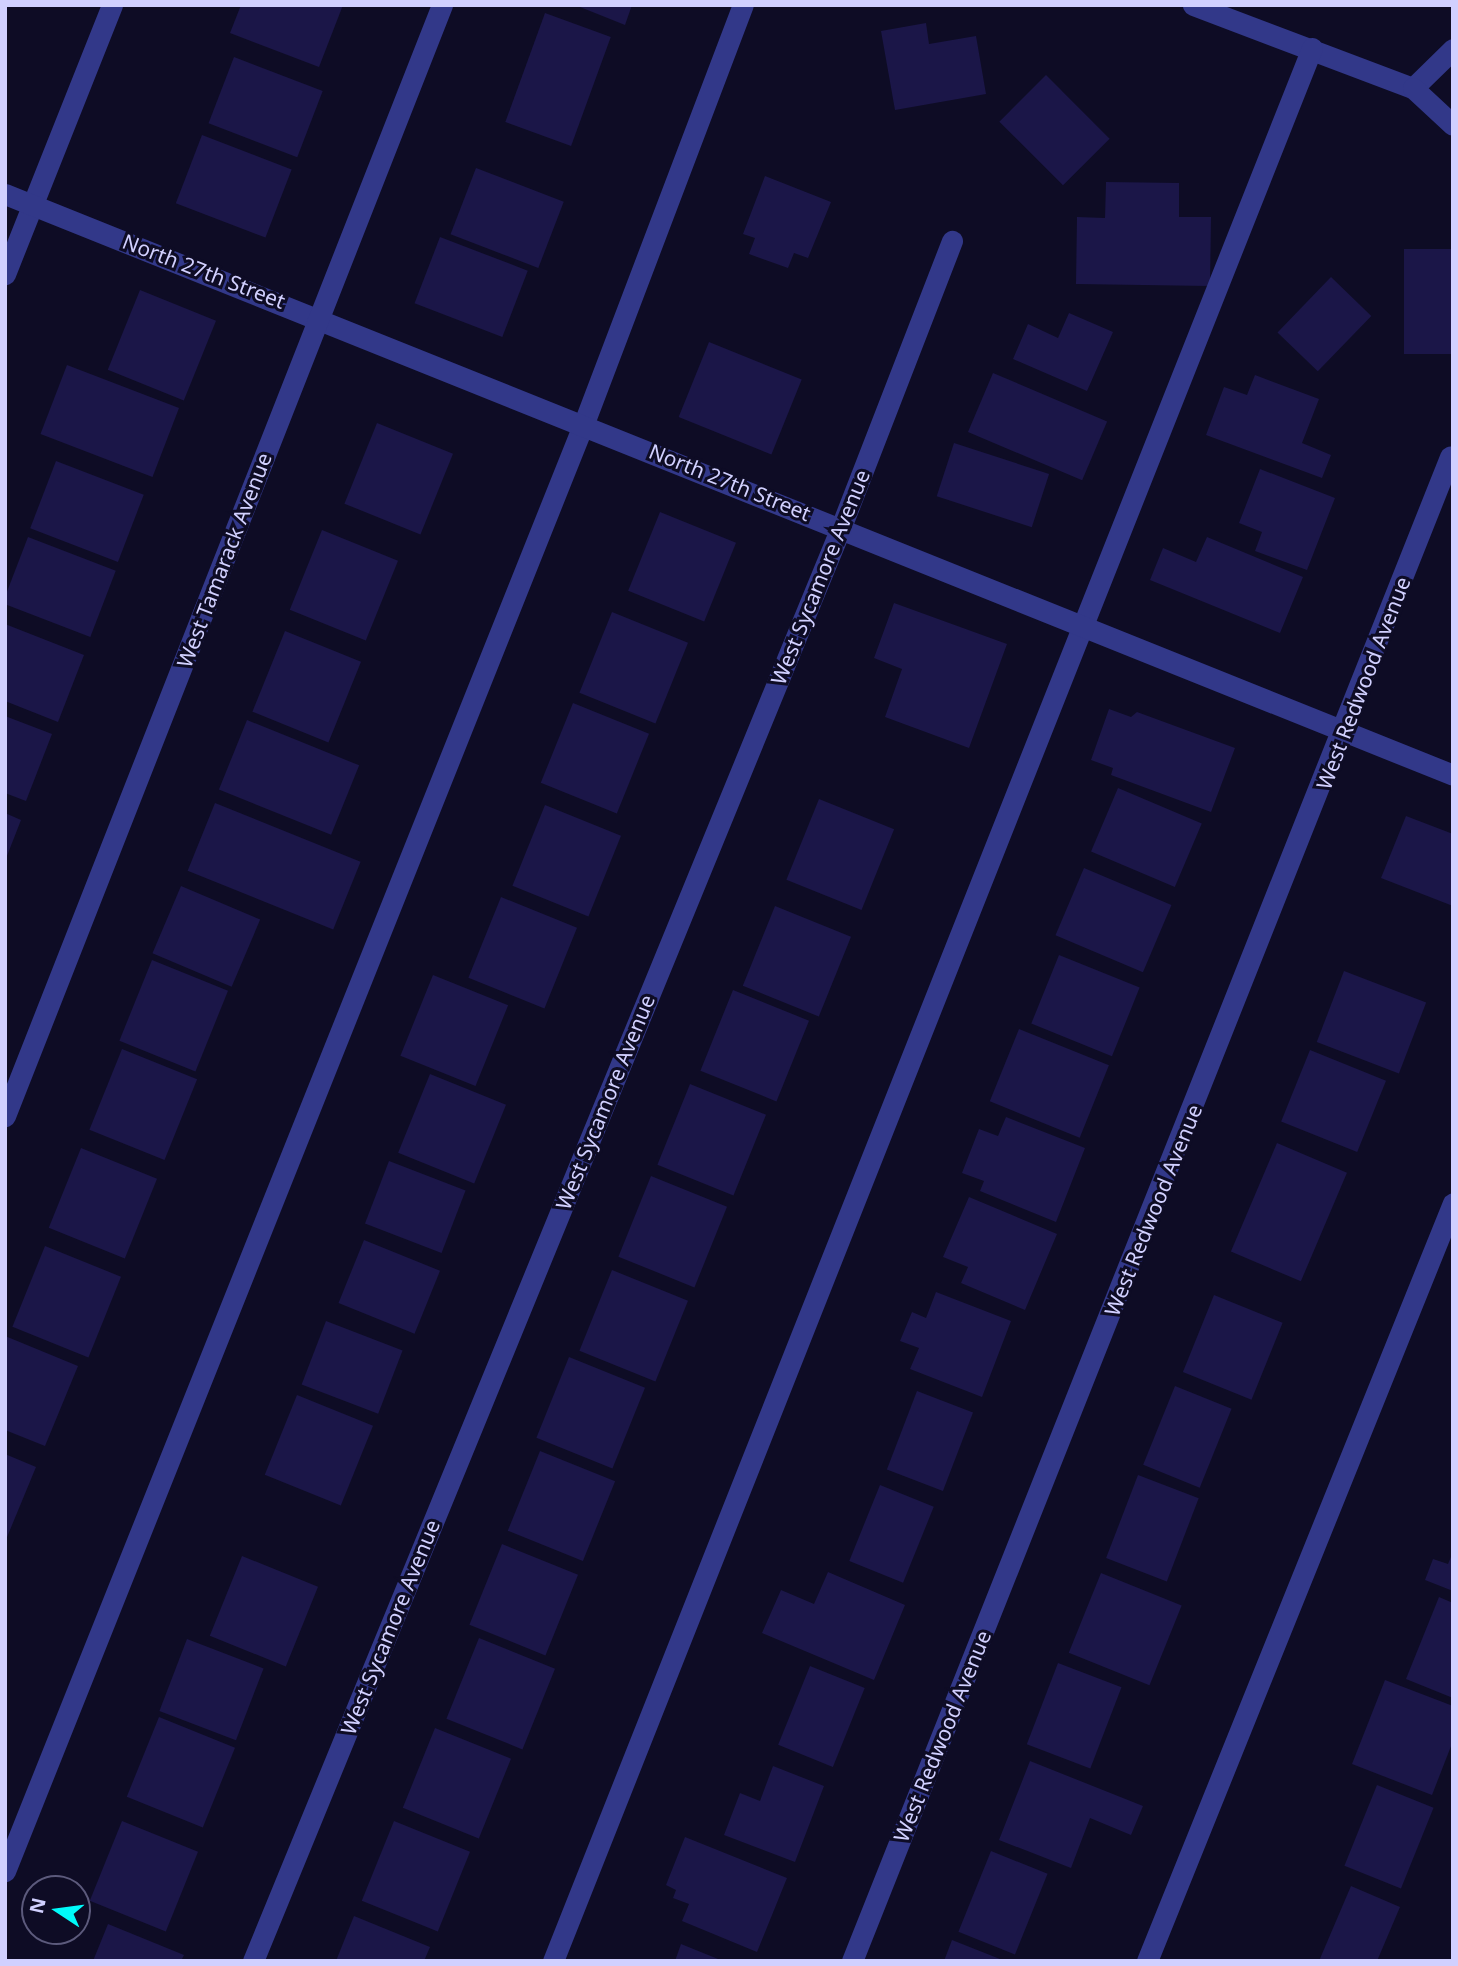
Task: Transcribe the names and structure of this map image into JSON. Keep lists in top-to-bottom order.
{
  "streets": {
    "street": [
      "North 27th Street",
      "West Tamarack Avenue",
      "West Sycamore Avenue",
      "West Redwood Avenue"
    ]
  },
  "crossings": [
    ["North 27th Street", "West Tamarack Avenue"],
    ["North 27th Street", "West Sycamore Avenue"],
    ["North 27th Street", "West Redwood Avenue"]
  ],
  "north": "left"
}
